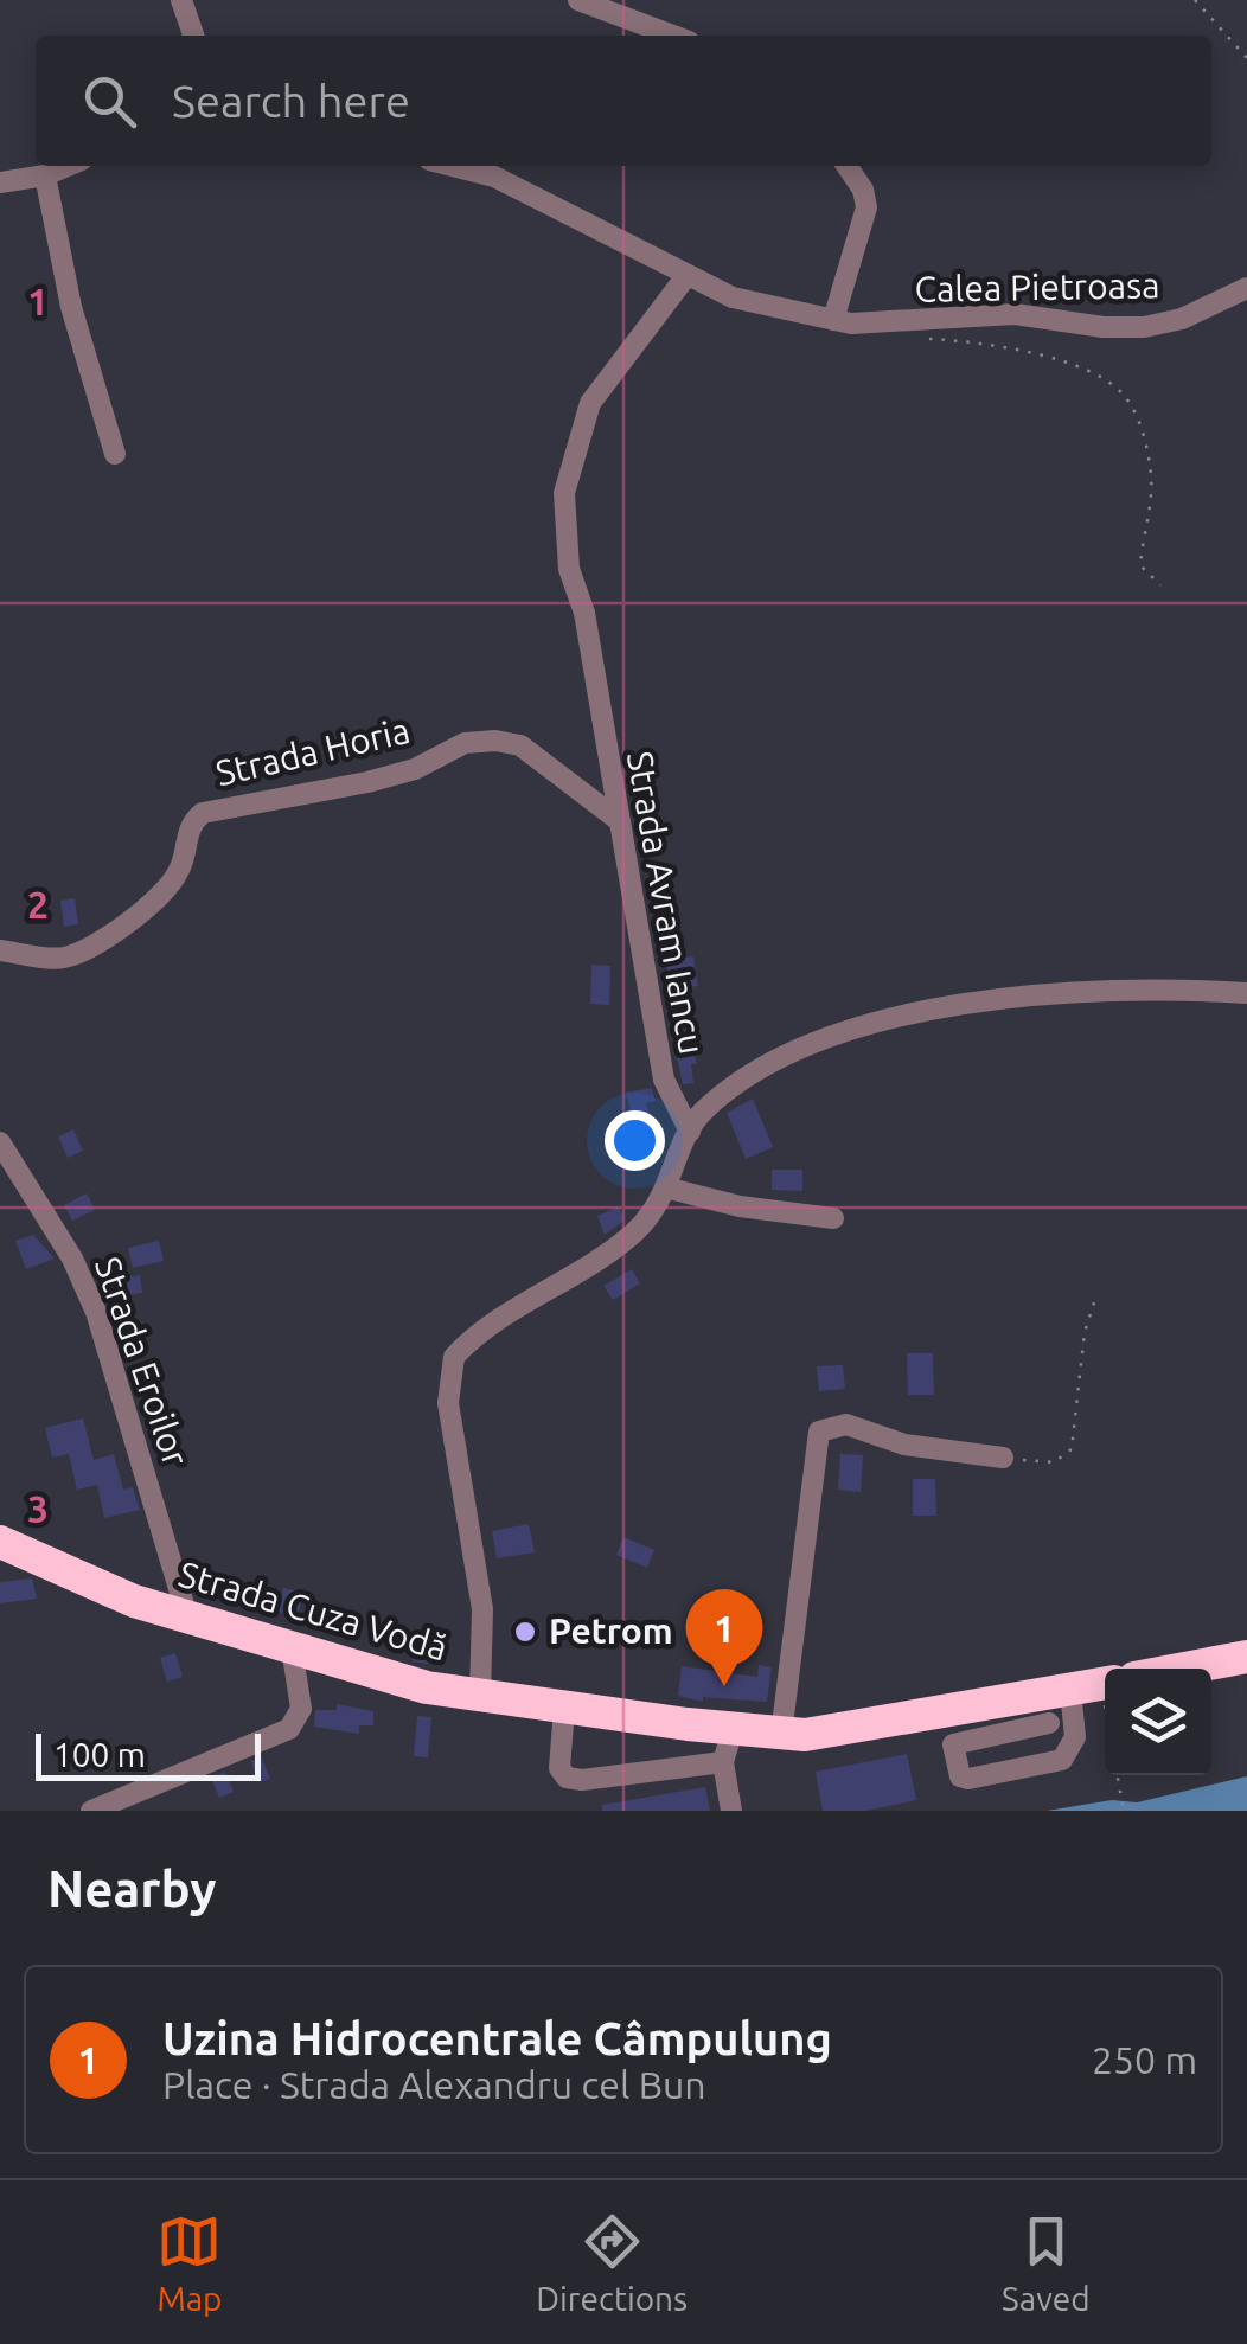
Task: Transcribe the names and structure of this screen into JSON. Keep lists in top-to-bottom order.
{
  "streets": {
    "highway": ["Strada Cuza Vodă"],
    "street": [
      "Calea Pietroasa",
      "Strada Horia",
      "Strada Avram Iancu",
      "Strada Eroilor"
    ]
  },
  "crossings": [
    ["Calea Pietroasa", "Strada Avram Iancu"],
    ["Strada Horia", "Strada Avram Iancu"],
    ["Strada Avram Iancu", "Strada Cuza Vodă"],
    ["Strada Eroilor", "Strada Cuza Vodă"]
  ],
  "places": ["Petrom"],
  "scale_bar": "100 m",
  "page": {
    "search": "Search here",
    "pins": "1",
    "scale": "100 m",
    "heading": "Nearby",
    "list": [
      {
        "mark": "1",
        "name": "Uzina Hidrocentrale Câmpulung",
        "note": "Place · Strada Alexandru cel Bun",
        "value": "250 m"
      }
    ],
    "nav": ["Map", "Directions", "Saved"]
  },
  "grid": {
    "rows": ["1", "2", "3"]
  }
}
